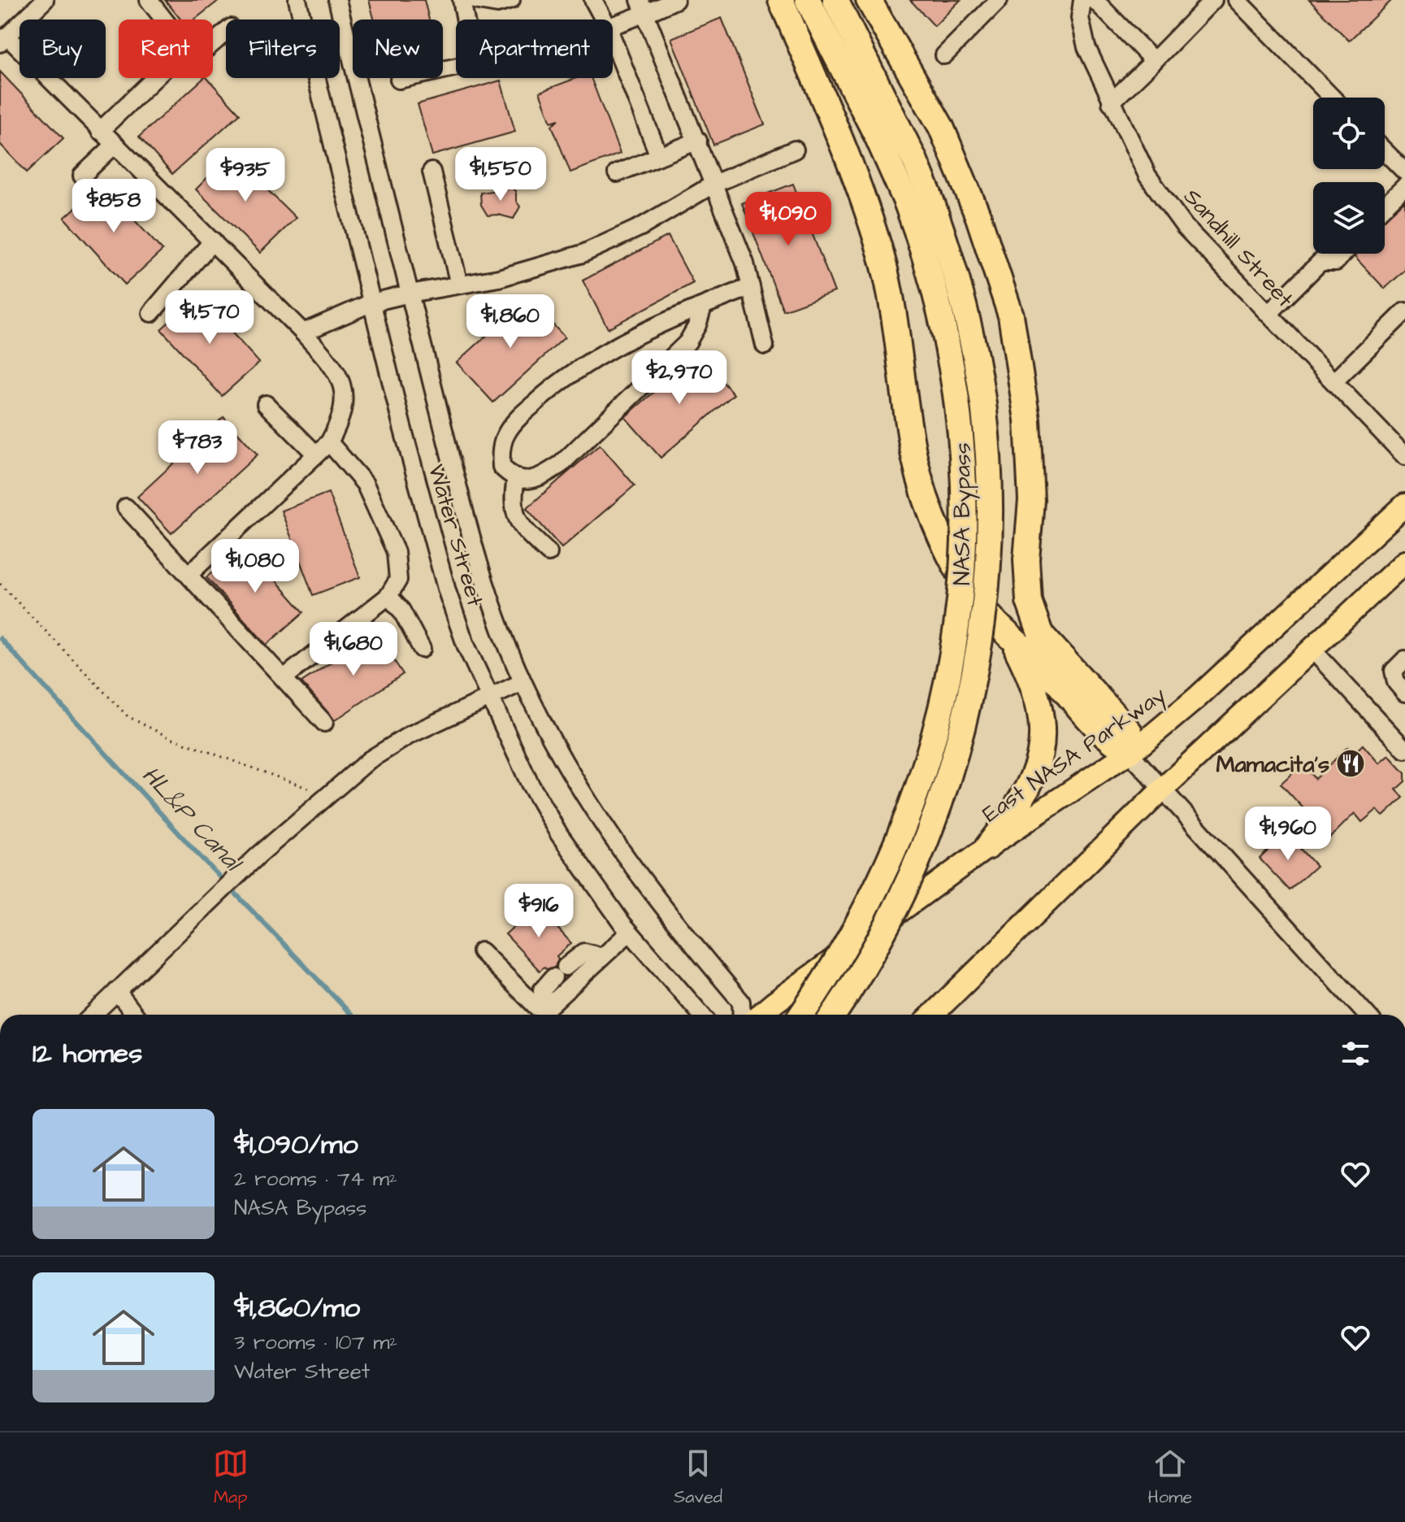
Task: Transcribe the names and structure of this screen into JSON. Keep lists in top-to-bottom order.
{
  "streets": {
    "highway": ["NASA Bypass"],
    "main road": ["East NASA Parkway"],
    "street": ["Sandhill Street", "Water Street"]
  },
  "water": ["HL&P Canal"],
  "places": {
    "restaurant": ["Mamacita's"]
  },
  "page": {
    "chip": [
      "Buy",
      "Rent",
      "Filters",
      "New",
      "Apartment"
    ],
    "price": [
      "$1,550",
      "$935",
      "$858",
      "$1,090",
      "$1,570",
      "$1,860",
      "$2,970",
      "$783",
      "$1,080",
      "$1,680",
      "$1,960",
      "$916"
    ],
    "heading": "12 homes",
    "list": [
      {
        "name": "$1,090/mo",
        "note": "2 rooms · 74 m² · NASA Bypass"
      },
      {
        "name": "$1,860/mo",
        "note": "3 rooms · 107 m² · Water Street"
      }
    ],
    "tabs": ["Map", "Saved", "Home"]
  }
}
